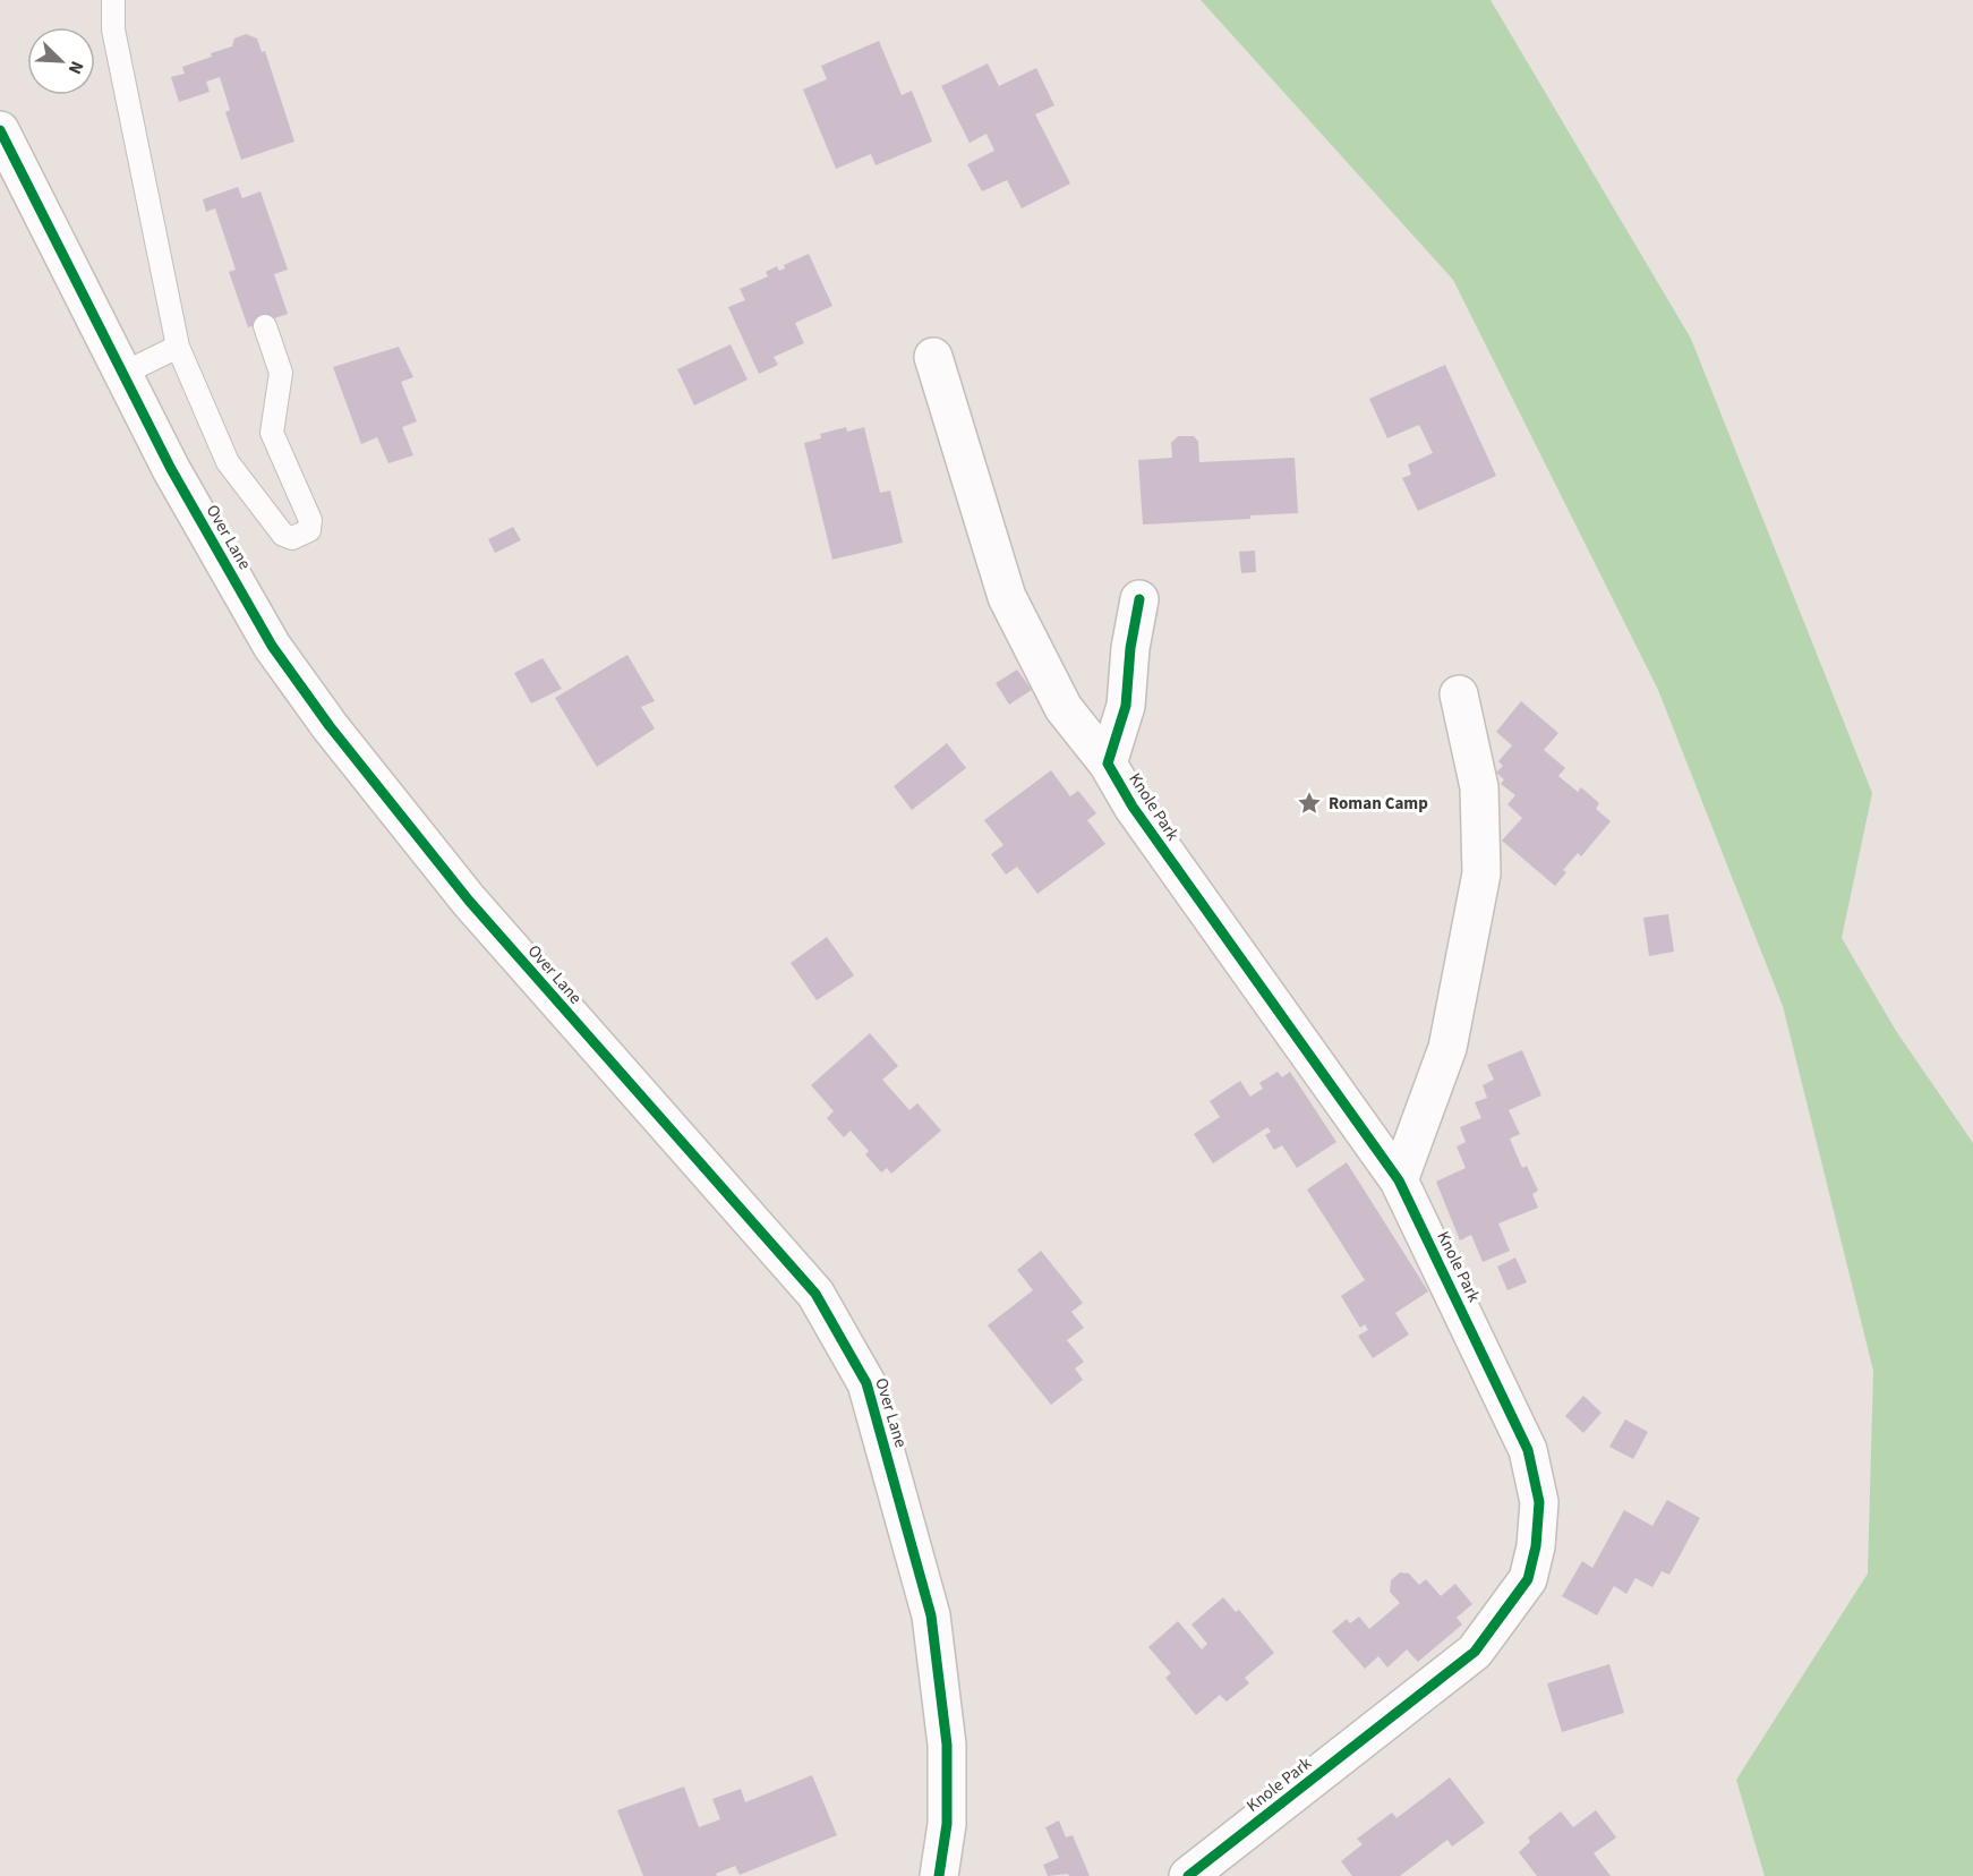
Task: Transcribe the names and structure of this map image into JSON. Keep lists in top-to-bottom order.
{
  "streets": {
    "street": ["Over Lane", "Knole Park"]
  },
  "places": {
    "place": ["Roman Camp"]
  },
  "north": "bottom right"
}
